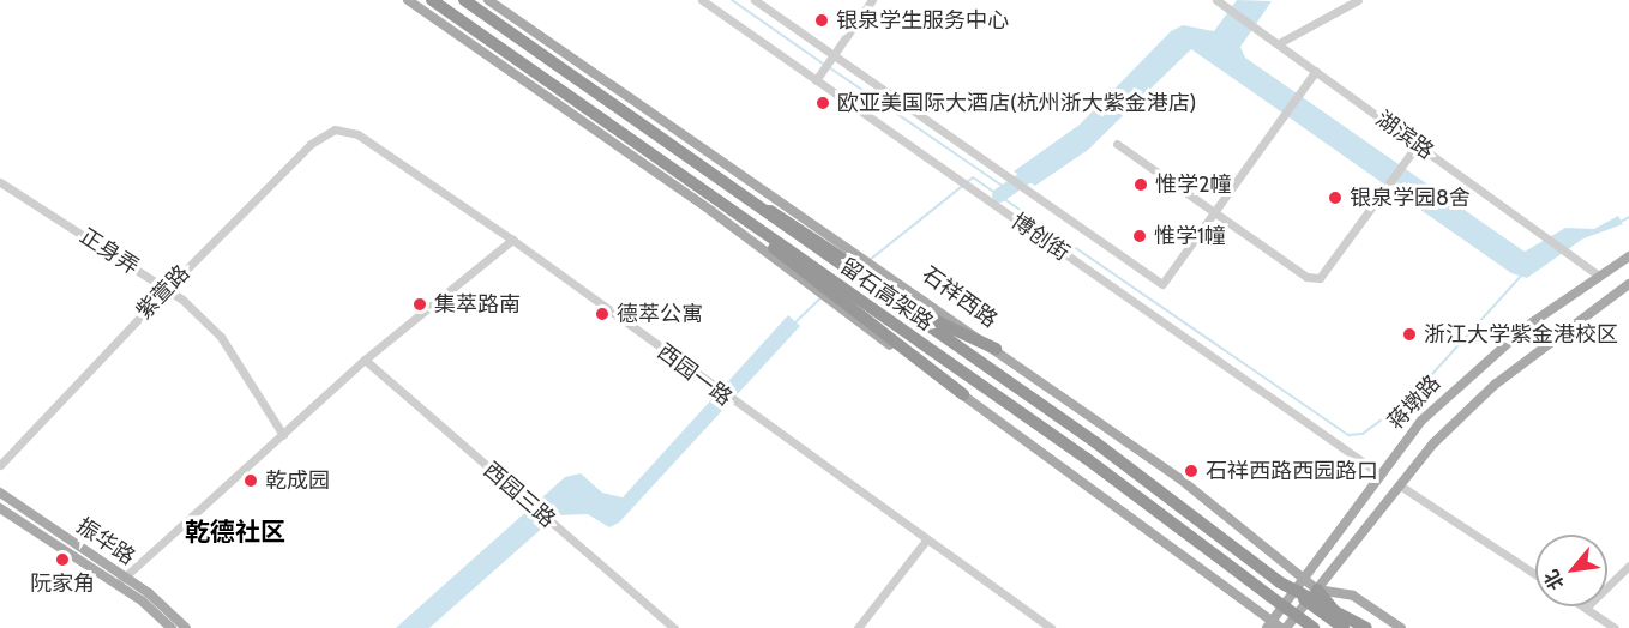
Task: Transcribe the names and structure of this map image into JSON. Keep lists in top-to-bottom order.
{
  "streets": {
    "highway": ["留石高架路"],
    "main road": ["石祥西路", "蒋墩路", "振华路"],
    "street": [
      "湖滨路",
      "博创街",
      "正身弄",
      "紫萱路",
      "西园一路",
      "西园三路"
    ]
  },
  "crossings": [
    ["湖滨路", "蒋墩路"],
    ["博创街", "蒋墩路"],
    ["正身弄", "紫萱路"],
    ["紫萱路", "西园一路"],
    ["留石高架路", "石祥西路"],
    ["石祥西路", "蒋墩路"]
  ],
  "districts": ["乾德社区"],
  "places": [
    "银泉学生服务中心",
    "欧亚美国际大酒店(杭州浙大紫金港店)",
    "惟学2幢",
    "银泉学园8舍",
    "惟学1幢",
    "集萃路南",
    "德萃公寓",
    "浙江大学紫金港校区",
    "石祥西路西园路口",
    "乾成园",
    "阮家角"
  ],
  "north": "bottom left"
}
